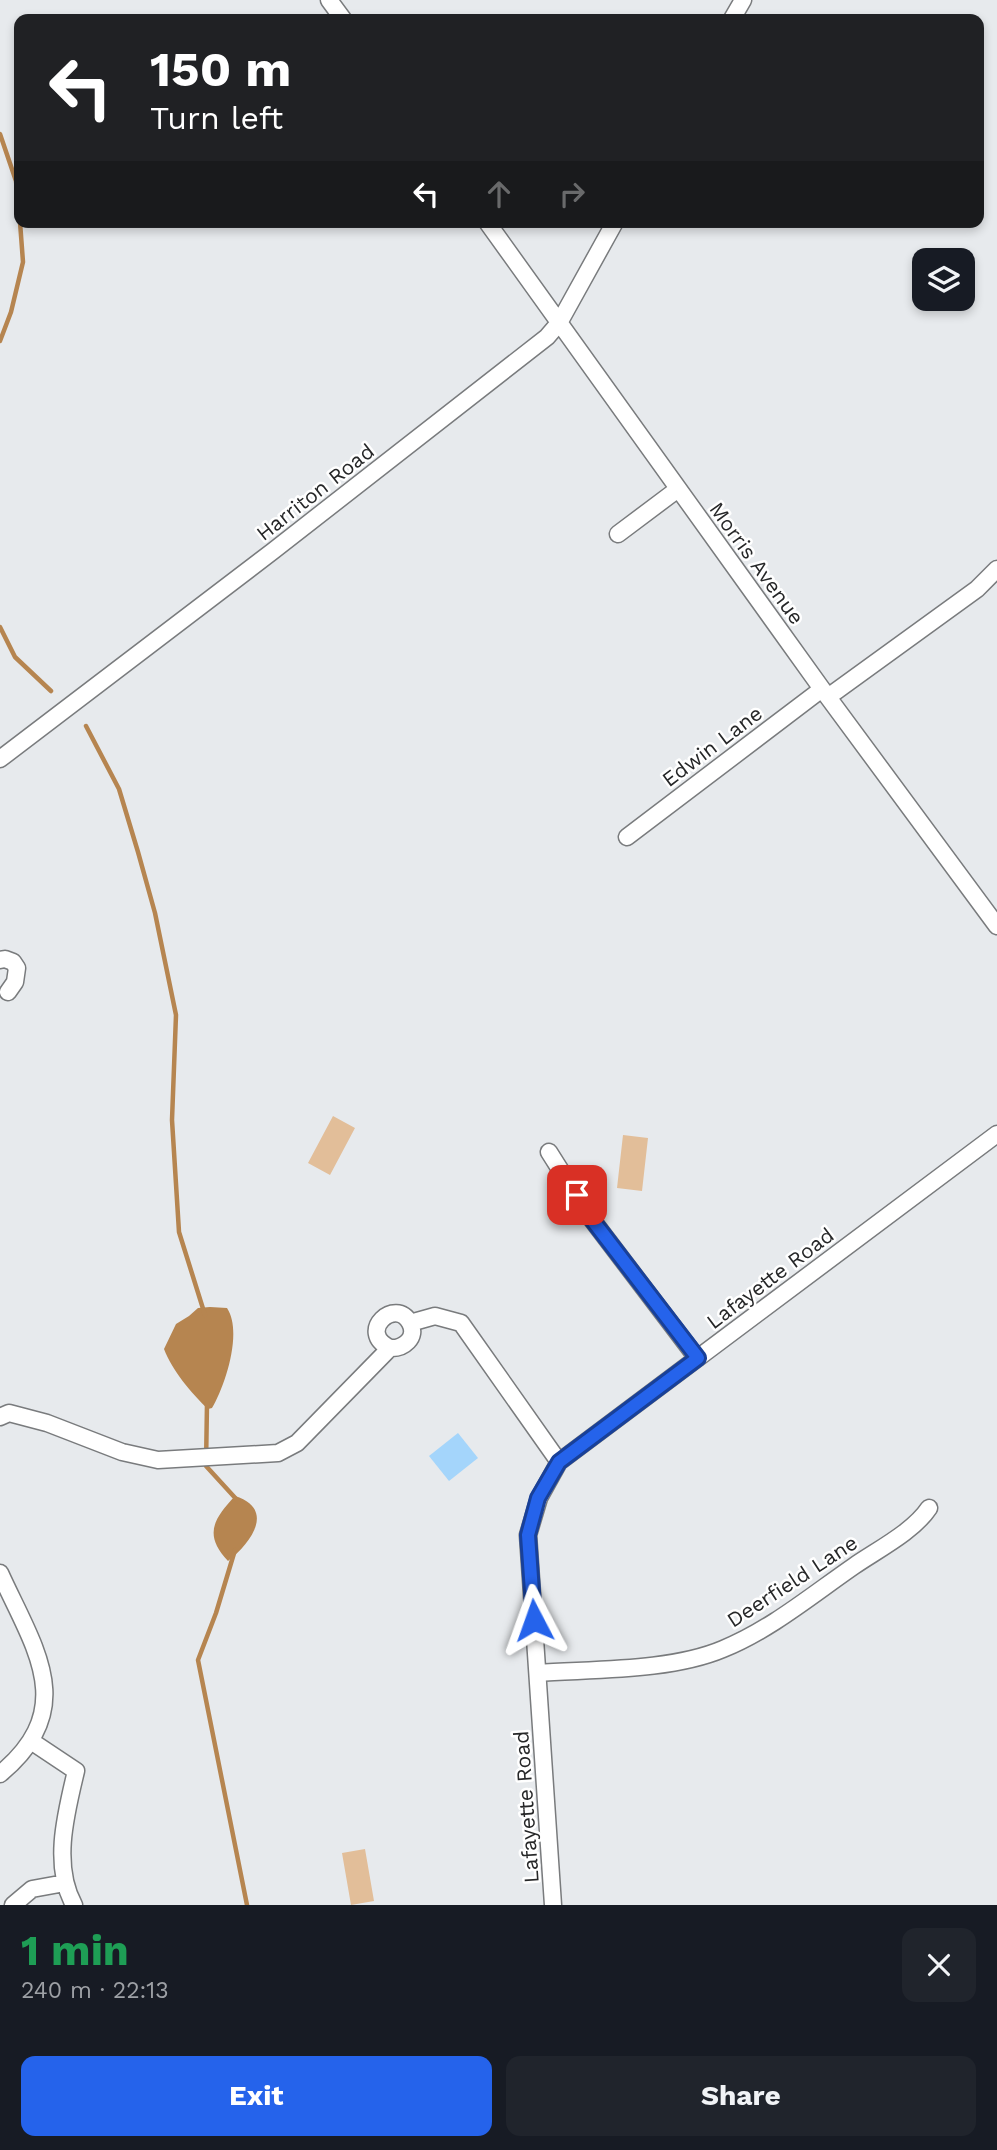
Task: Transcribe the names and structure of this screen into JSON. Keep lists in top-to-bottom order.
{
  "streets": {
    "street": [
      "Harriton Road",
      "Morris Avenue",
      "Edwin Lane",
      "Lafayette Road",
      "Deerfield Lane"
    ]
  },
  "crossings": [
    ["Harriton Road", "Morris Avenue"],
    ["Morris Avenue", "Edwin Lane"],
    ["Lafayette Road", "Deerfield Lane"]
  ],
  "page": {
    "turn": ["150 m", "Turn left"],
    "heading": ["1 min", "240 m · 22:13"],
    "buttons": ["Exit", "Share"]
  }
}
